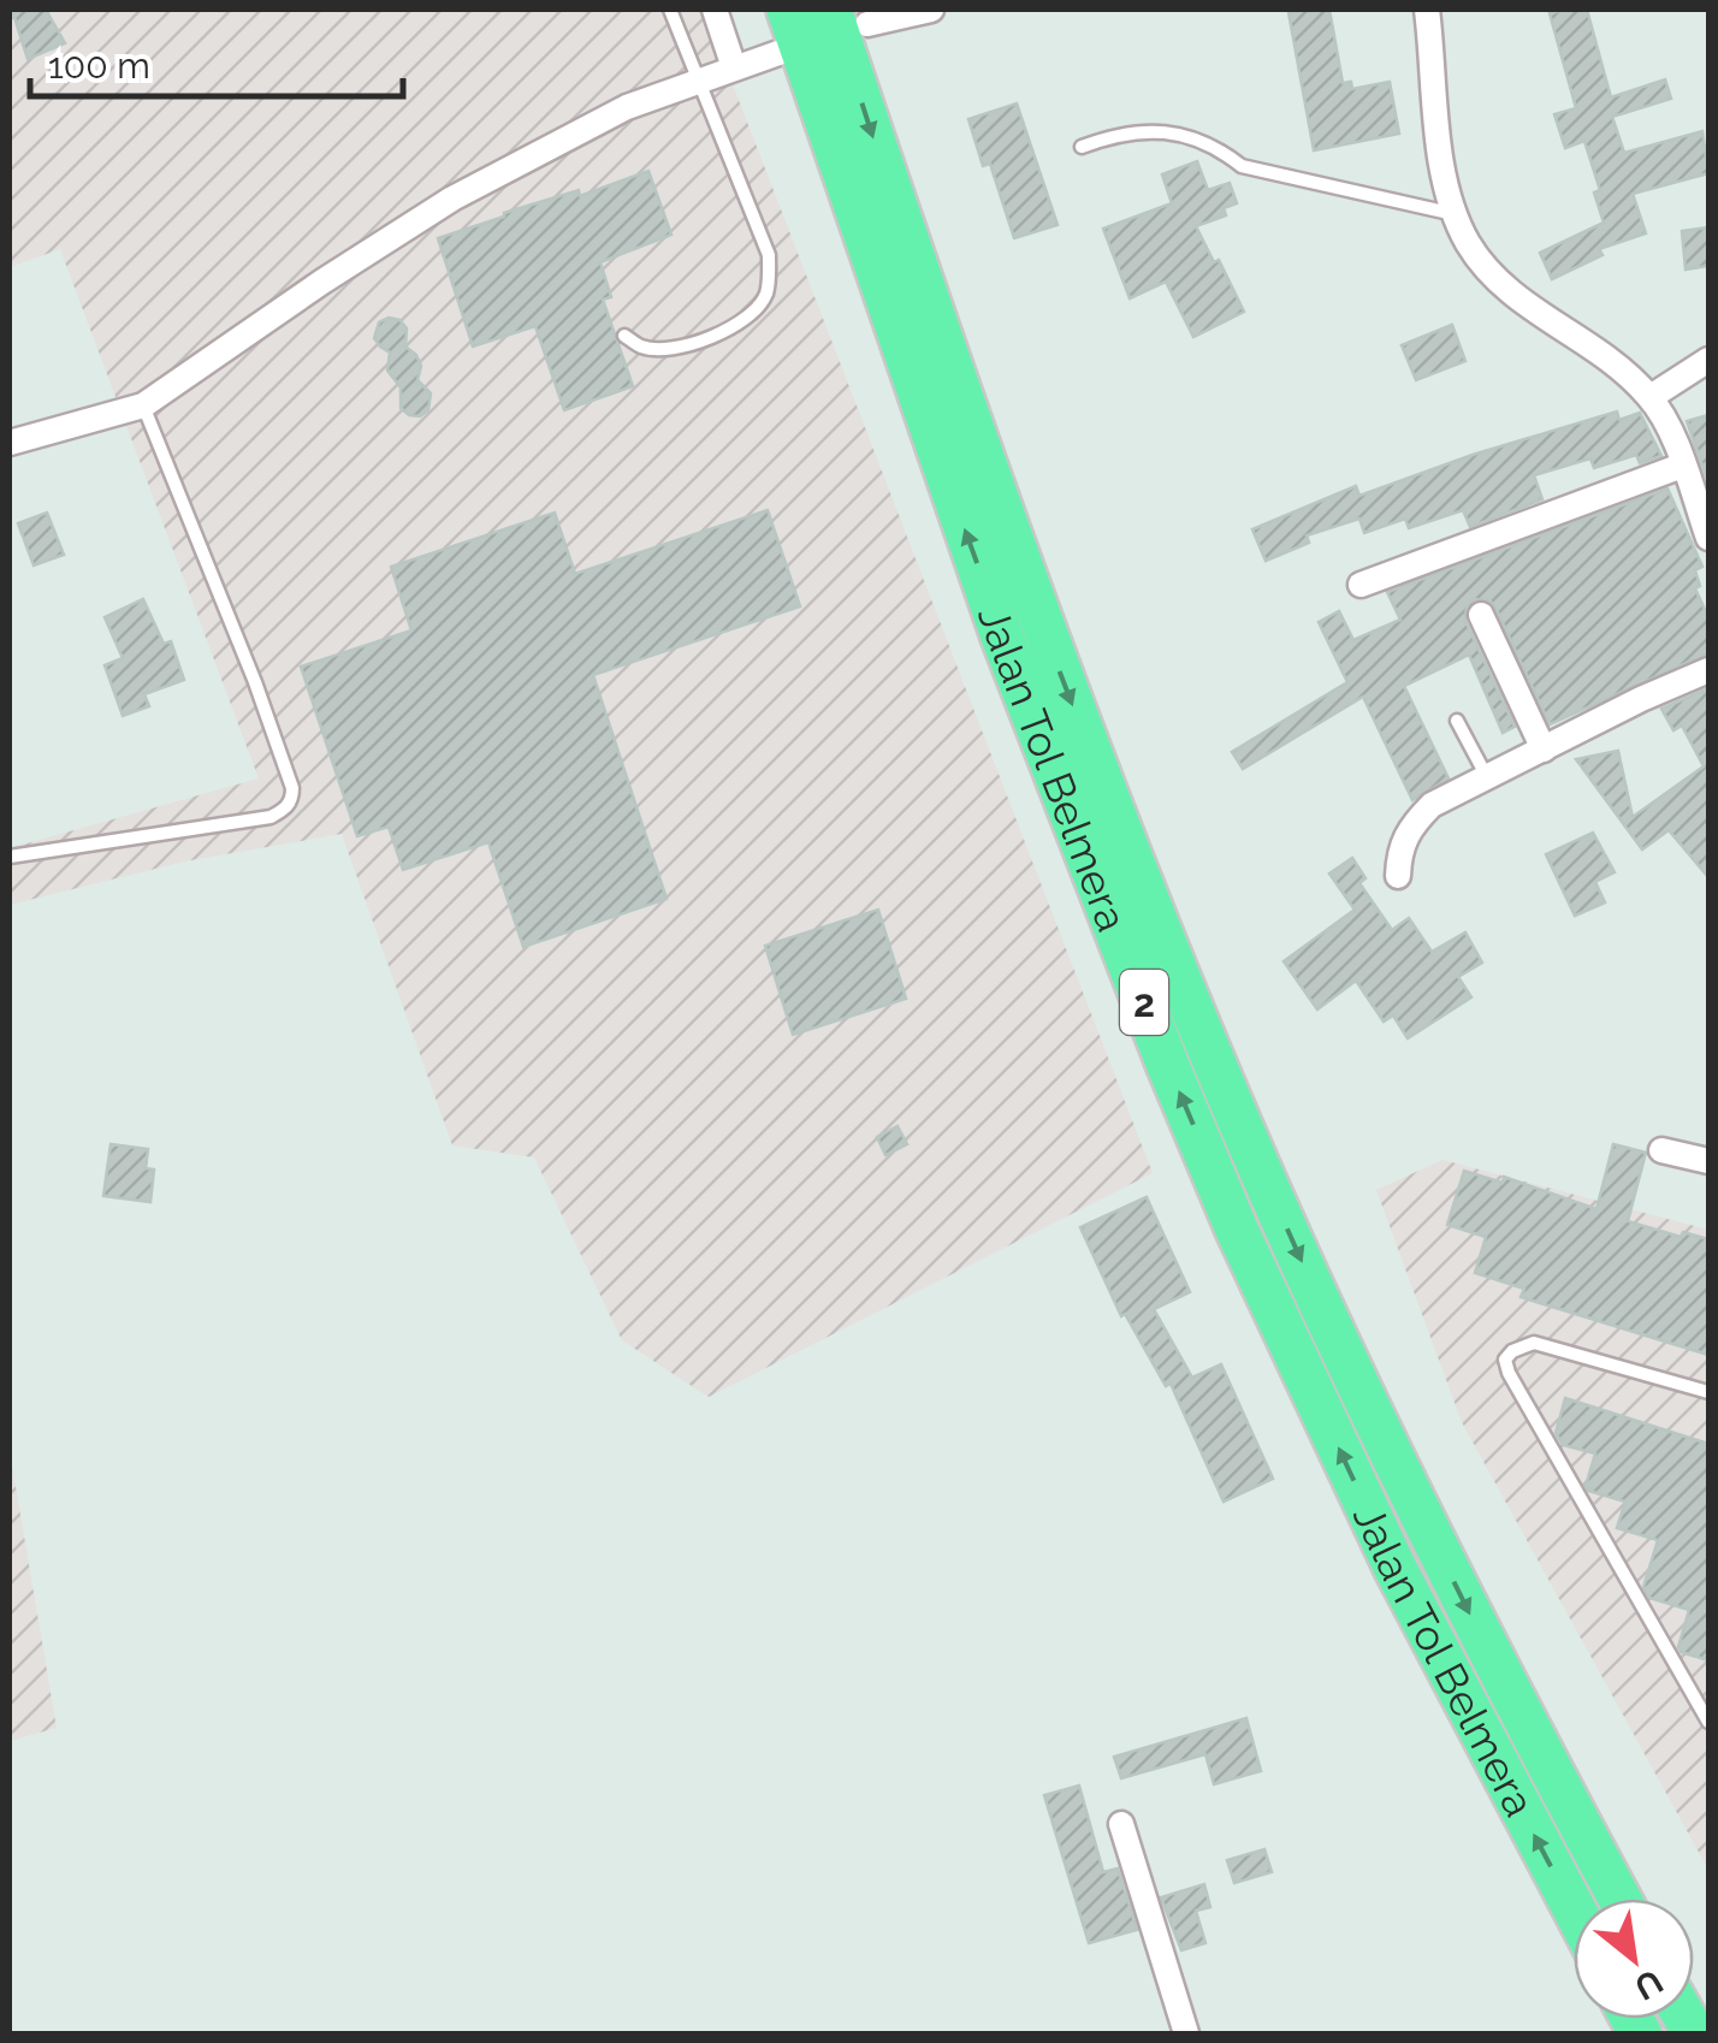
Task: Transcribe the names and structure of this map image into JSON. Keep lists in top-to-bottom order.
{
  "streets": {
    "highway": ["Jalan Tol Belmera", "2"]
  },
  "scale_bar": "100 m",
  "north": "bottom right"
}
